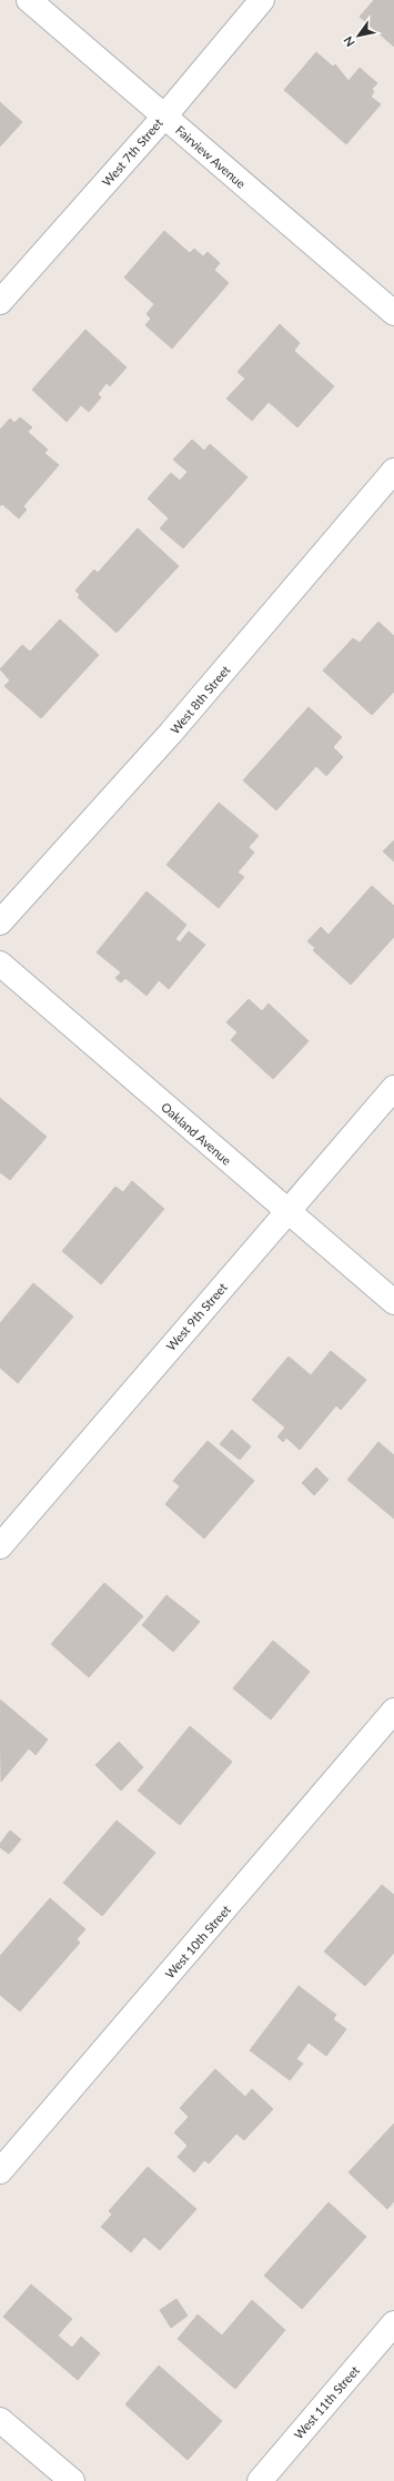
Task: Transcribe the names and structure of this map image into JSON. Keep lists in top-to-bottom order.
{
  "streets": {
    "street": [
      "West 7th Street",
      "Fairview Avenue",
      "West 8th Street",
      "Oakland Avenue",
      "West 9th Street",
      "West 10th Street",
      "West 11th Street"
    ]
  },
  "crossings": [
    ["West 7th Street", "Fairview Avenue"],
    ["Oakland Avenue", "West 9th Street"]
  ],
  "north": "bottom left"
}
